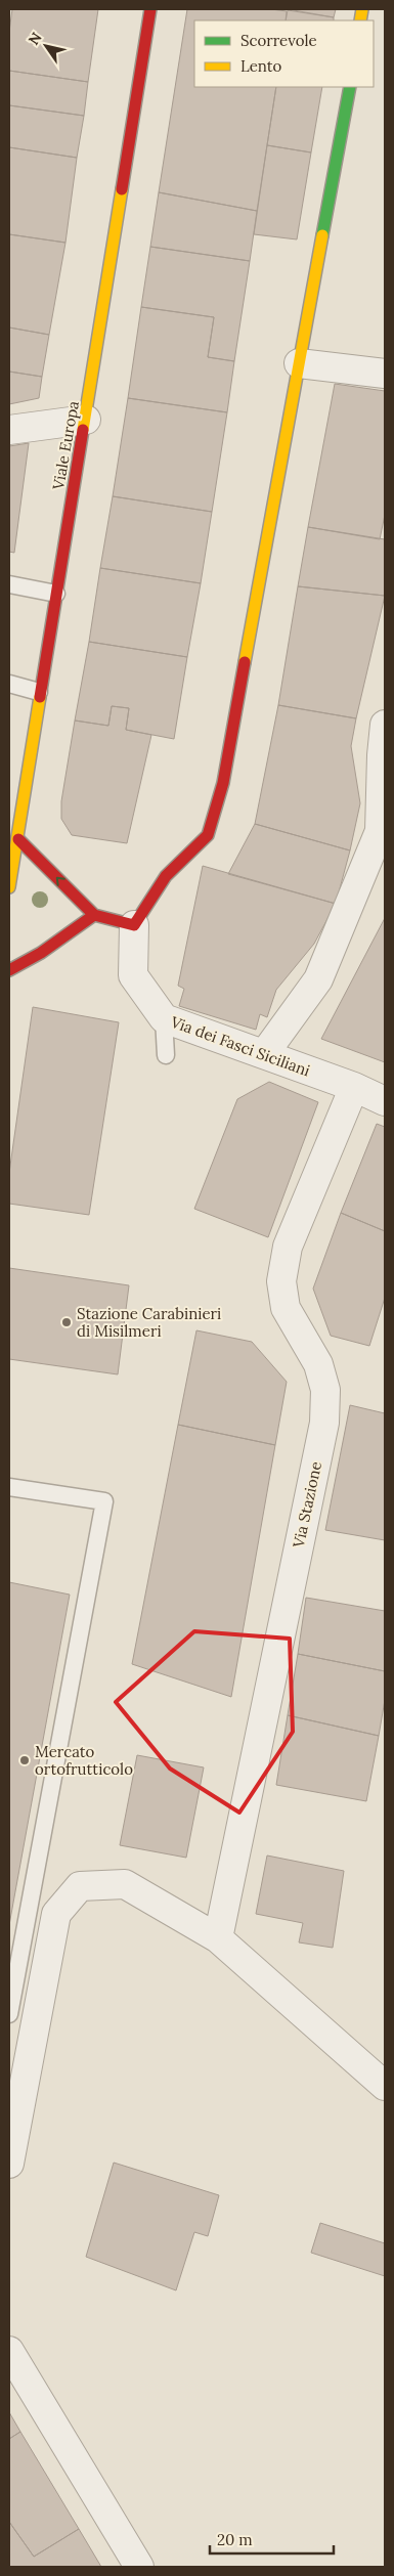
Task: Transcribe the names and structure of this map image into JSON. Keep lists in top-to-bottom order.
{
  "streets": {
    "main road": ["Viale Europa"],
    "street": ["Via dei Fasci Siciliani", "Via Stazione"]
  },
  "crossings": [
    ["Via dei Fasci Siciliani", "Via Stazione"]
  ],
  "places": ["Stazione Carabinieri di Misilmeri", "Mercato ortofrutticolo"],
  "legend": ["Scorrevole", "Lento"],
  "scale_bar": "20 m",
  "north": "top left"
}
